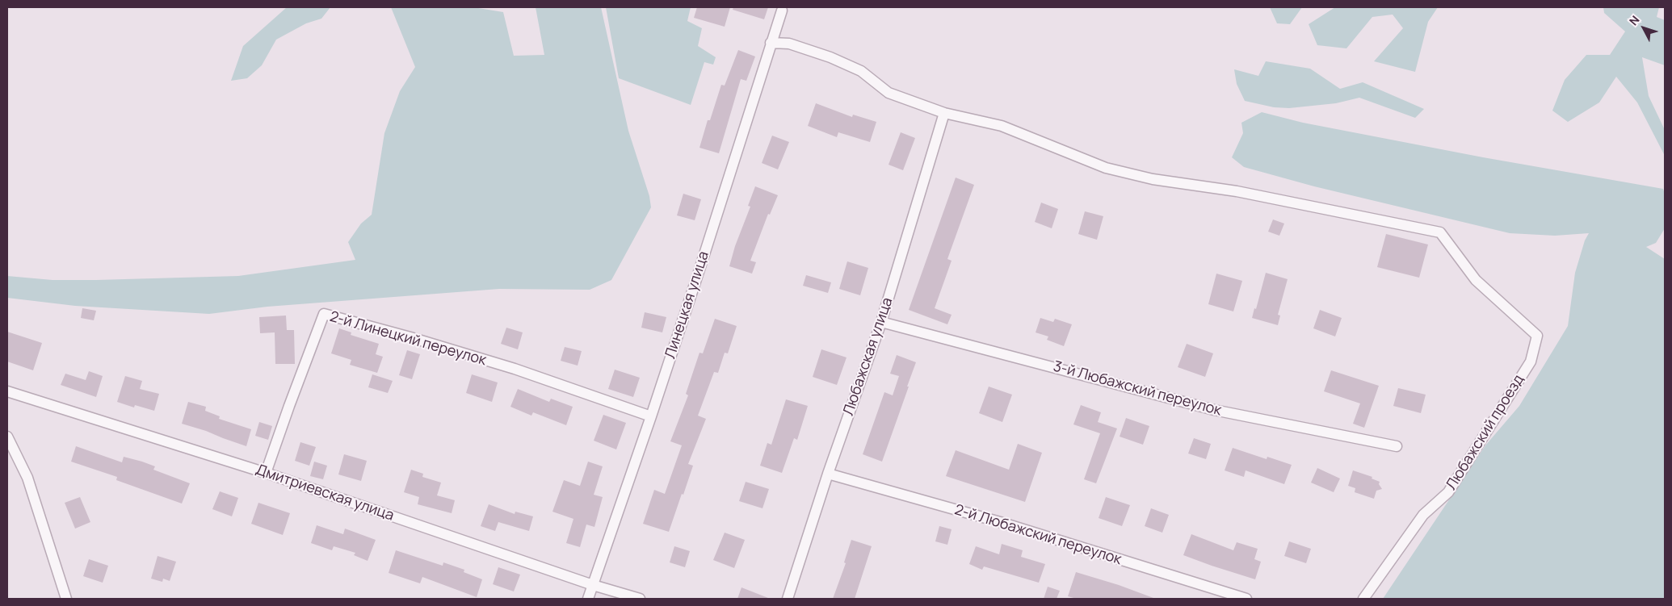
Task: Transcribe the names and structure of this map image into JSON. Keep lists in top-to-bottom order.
{
  "streets": {
    "street": [
      "Линецкая улица",
      "2-й Линецкий переулок",
      "Любажская улица",
      "3-й Любажский переулок",
      "Любажский проезд",
      "Дмитриевская улица",
      "2-й Любажский переулок"
    ]
  },
  "crossings": [
    ["Линецкая улица", "2-й Линецкий переулок"],
    ["Линецкая улица", "Дмитриевская улица"],
    ["2-й Линецкий переулок", "Дмитриевская улица"],
    ["Любажская улица", "3-й Любажский переулок"],
    ["Любажская улица", "Любажский проезд"],
    ["Любажская улица", "2-й Любажский переулок"]
  ],
  "north": "top left"
}
